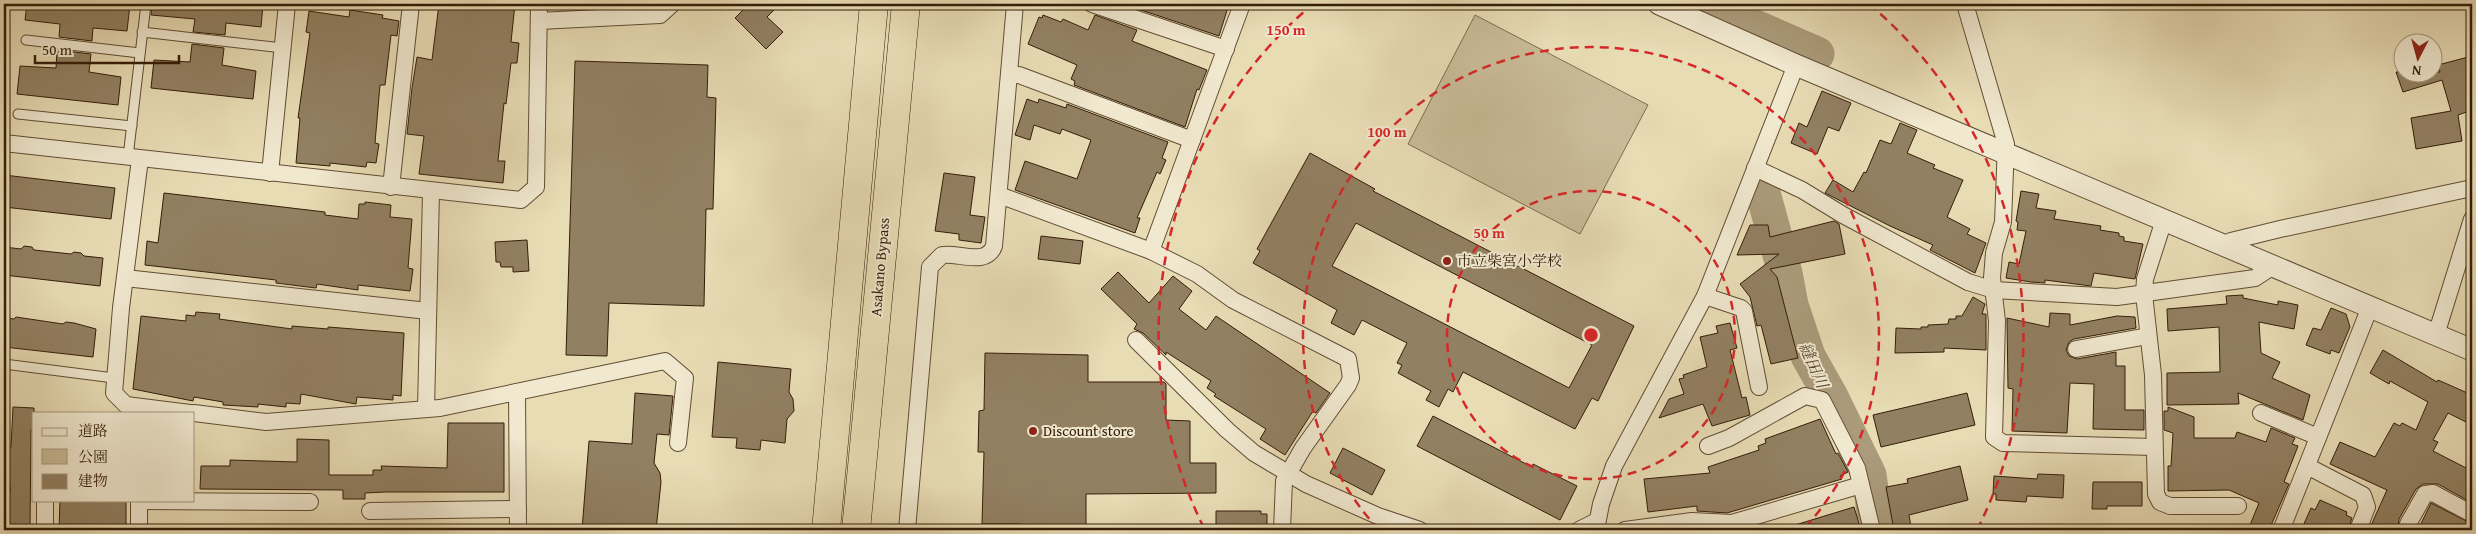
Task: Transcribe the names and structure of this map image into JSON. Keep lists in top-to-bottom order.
{
  "streets": {
    "highway": ["Asakano Bypass"]
  },
  "water": ["縫田川"],
  "places": ["市立柴宮小学校", "Discount store"],
  "legend": ["道路", "公園", "建物"],
  "scale_bar": "50 m",
  "north": "bottom",
  "rings": ["150 m", "100 m", "50 m"]
}
